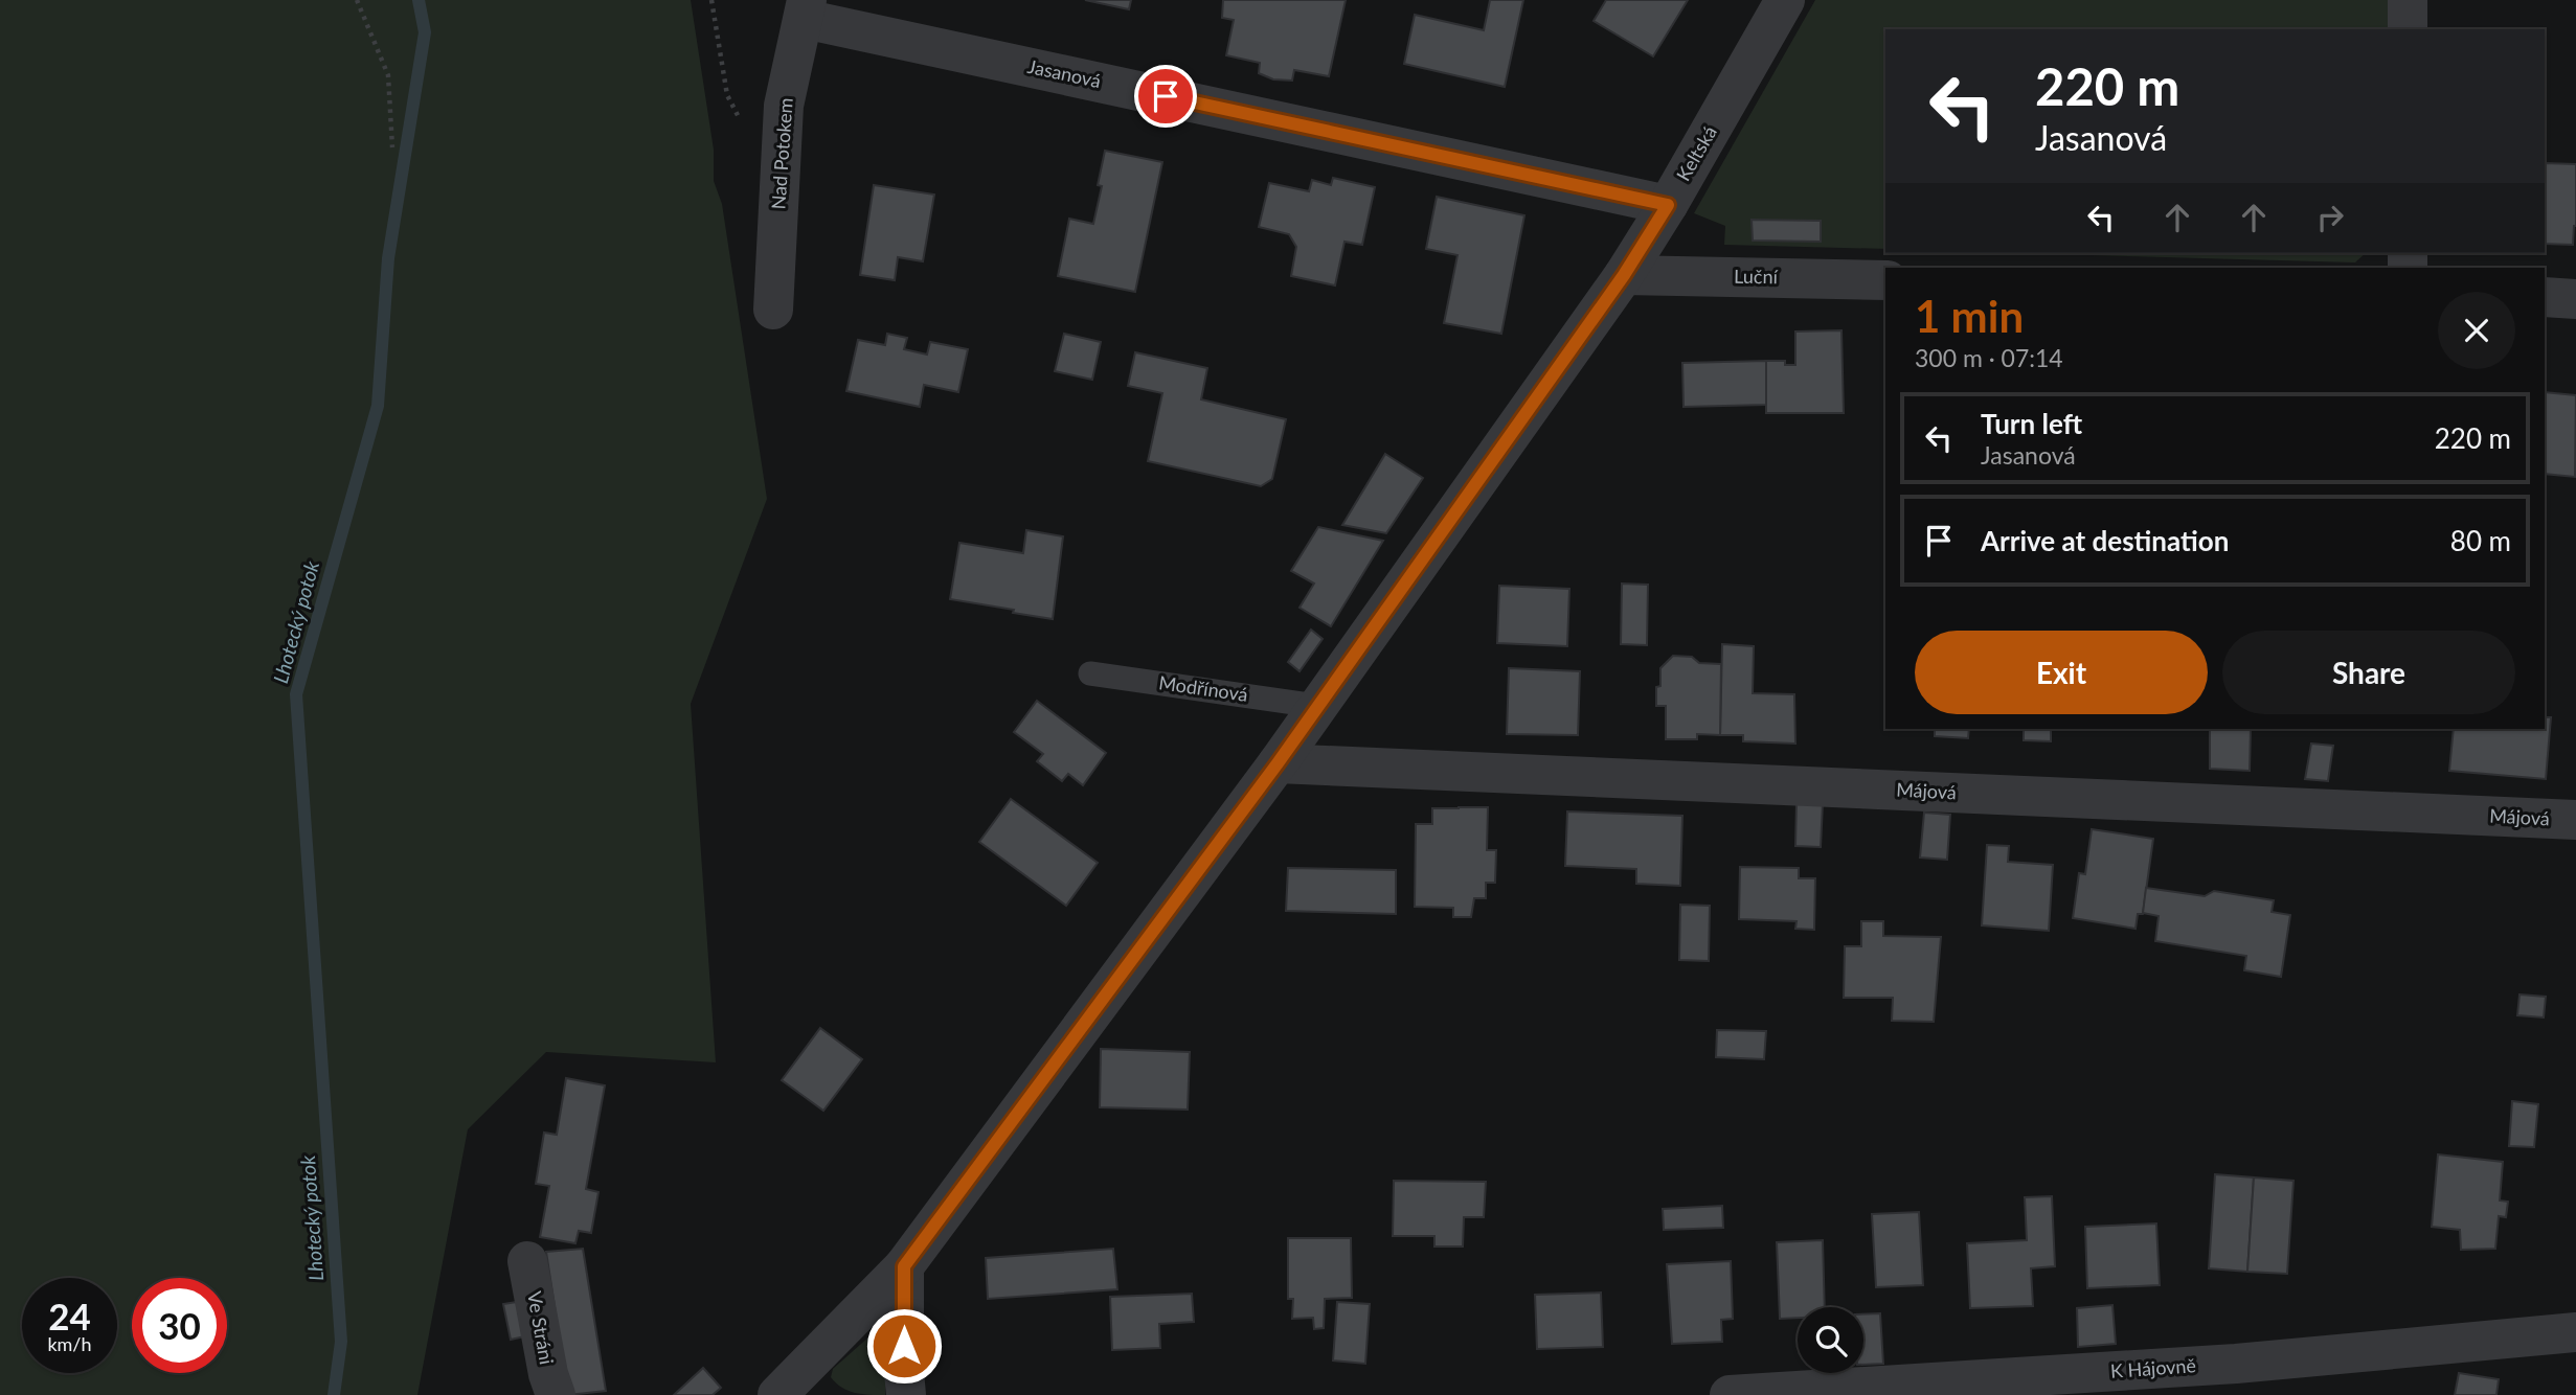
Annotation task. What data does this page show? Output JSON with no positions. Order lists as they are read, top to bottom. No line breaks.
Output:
{"streets":{"street":["Jasanová","Nad Potokem","Keltská","Luční","Májová","Ve Stráni","K Hájovně"],"lane":["Modřínová"]},"crossings":[["Jasanová","Nad Potokem"],["Jasanová","Keltská"],["Keltská","Luční"],["Keltská","Modřínová"],["Keltská","Májová"]],"water":["Lhotecký potok"],"page":{"turn":["220 m","Jasanová"],"heading":["1 min","300 m · 07:14"],"list":[{"name":"Turn left","note":"Jasanová","value":"220 m"},{"name":"Arrive at destination","value":"80 m"}],"buttons":["Exit","Share"],"speed":"24 km/h","limit":"30"}}
